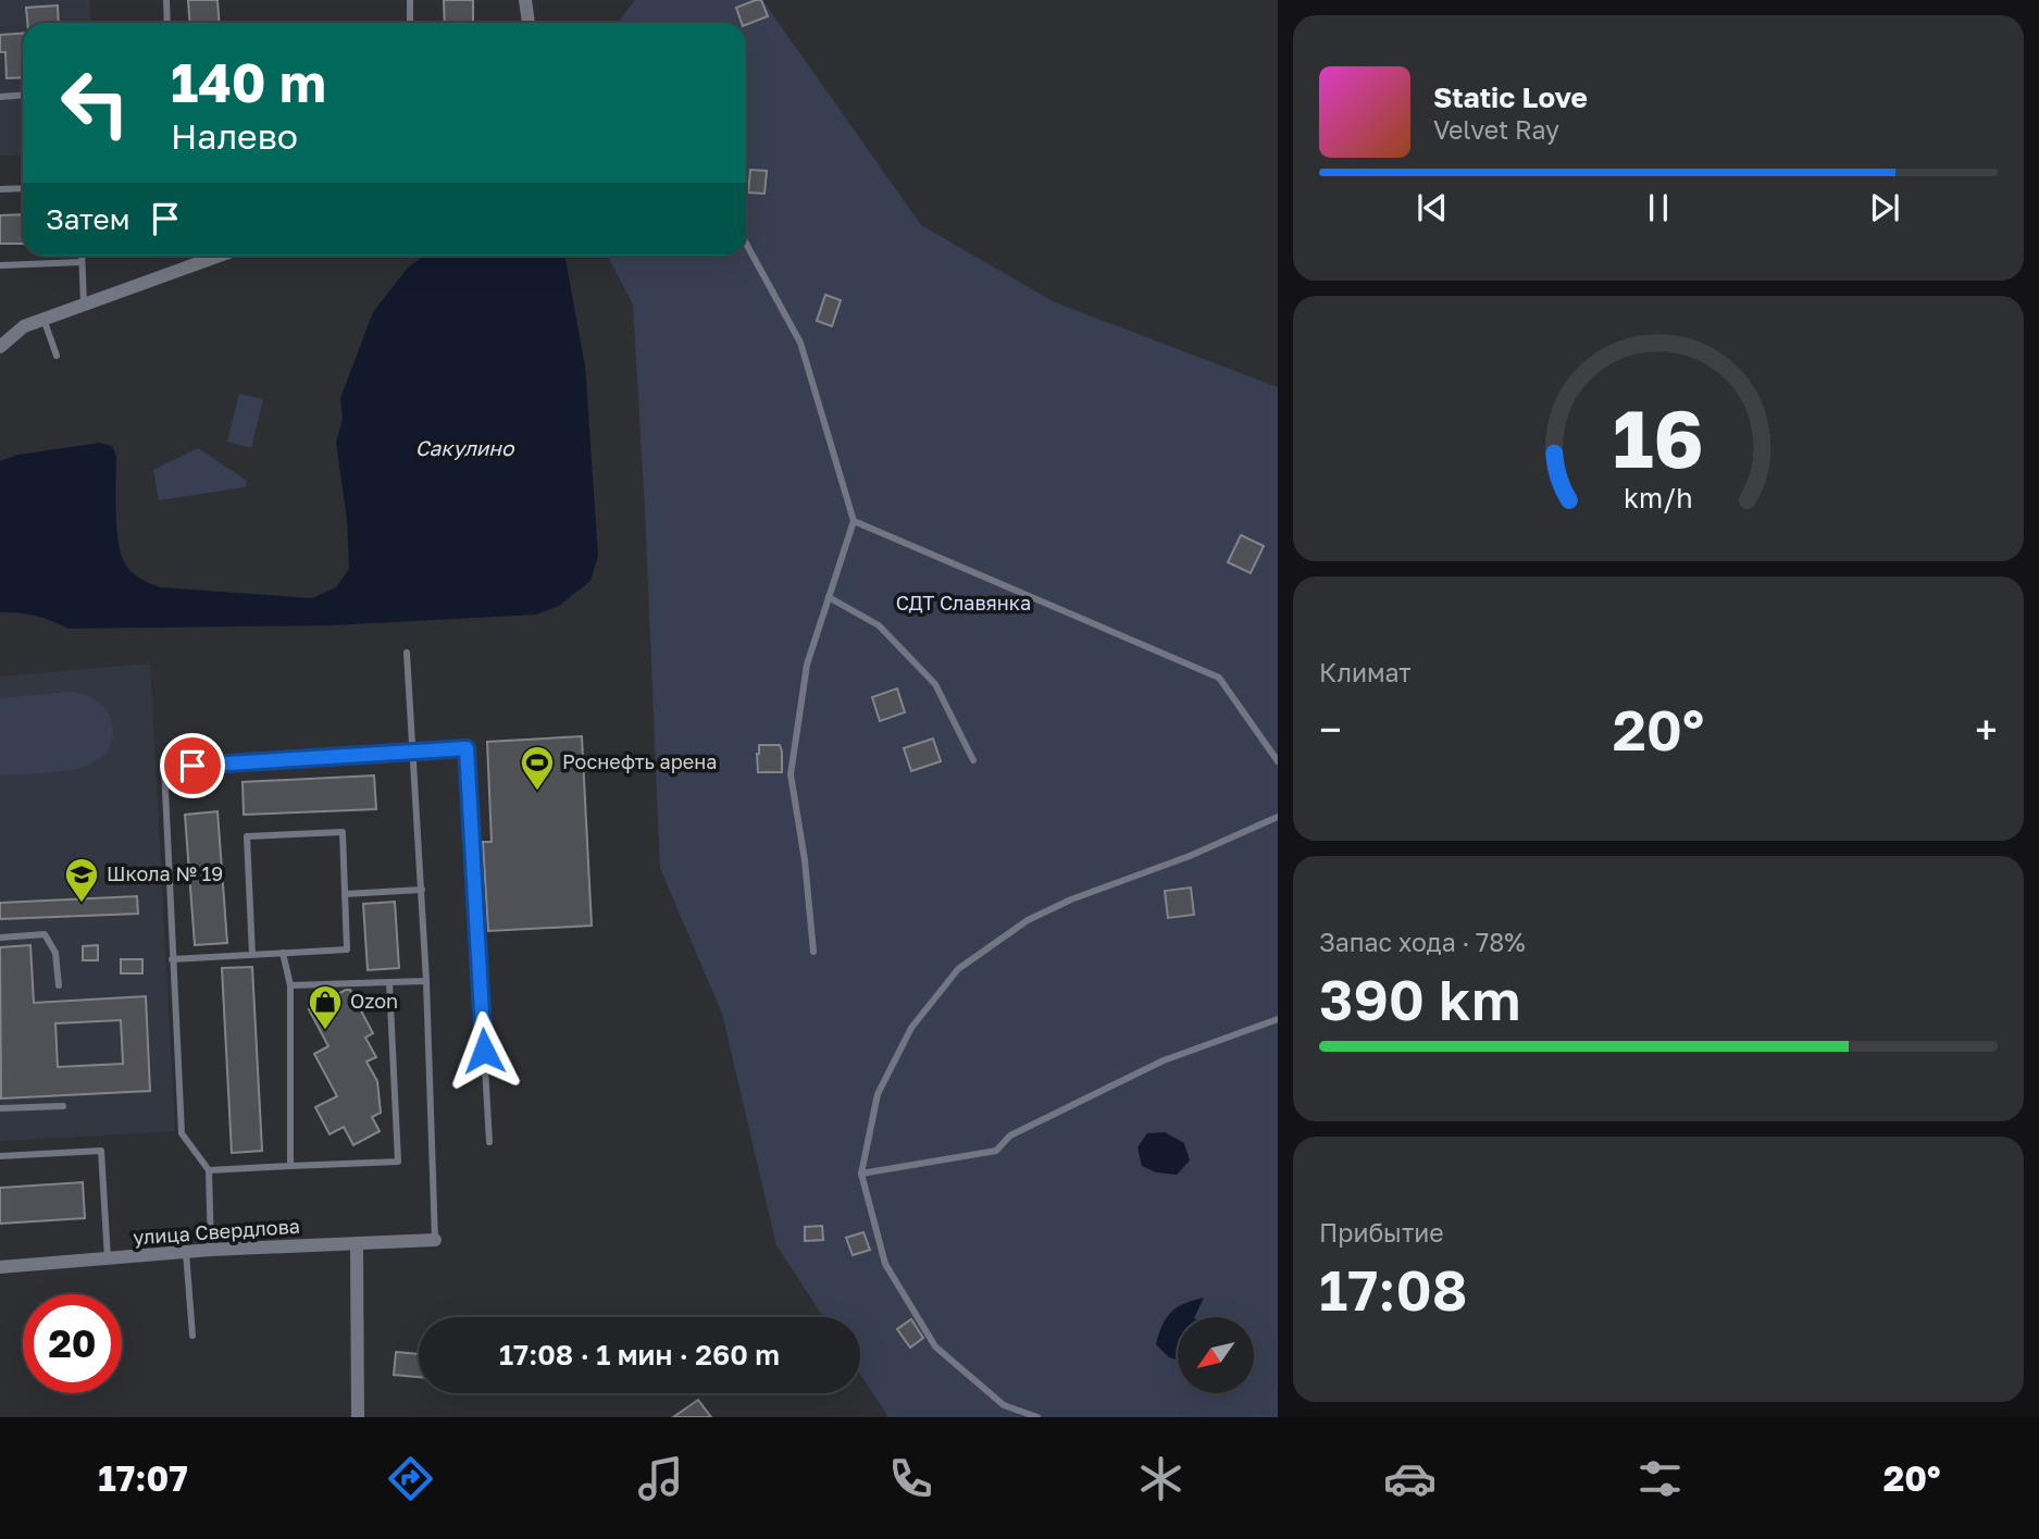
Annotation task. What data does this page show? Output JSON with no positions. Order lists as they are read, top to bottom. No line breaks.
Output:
{"streets":{"street":["улица Свердлова"]},"water":["Сакулино"],"parks":["СДТ Славянка"],"places":{"sports":["Роснефть арена"],"school or university":["Школа № 19"],"shop":["Ozon"]},"north":"bottom left","page":{"turn":["140 m","Налево"],"song":["Static Love","Velvet Ray"],"then":"Затем","tile":["Климат",["Запас хода · 78%","390 km"],["Прибытие","17:08"]],"heat":["−","20°","+"],"limit":"20","trip":"17:08 · 1 мин · 260 m","tabs":["17:07","20°"],"gauge":["16","km/h"]}}
